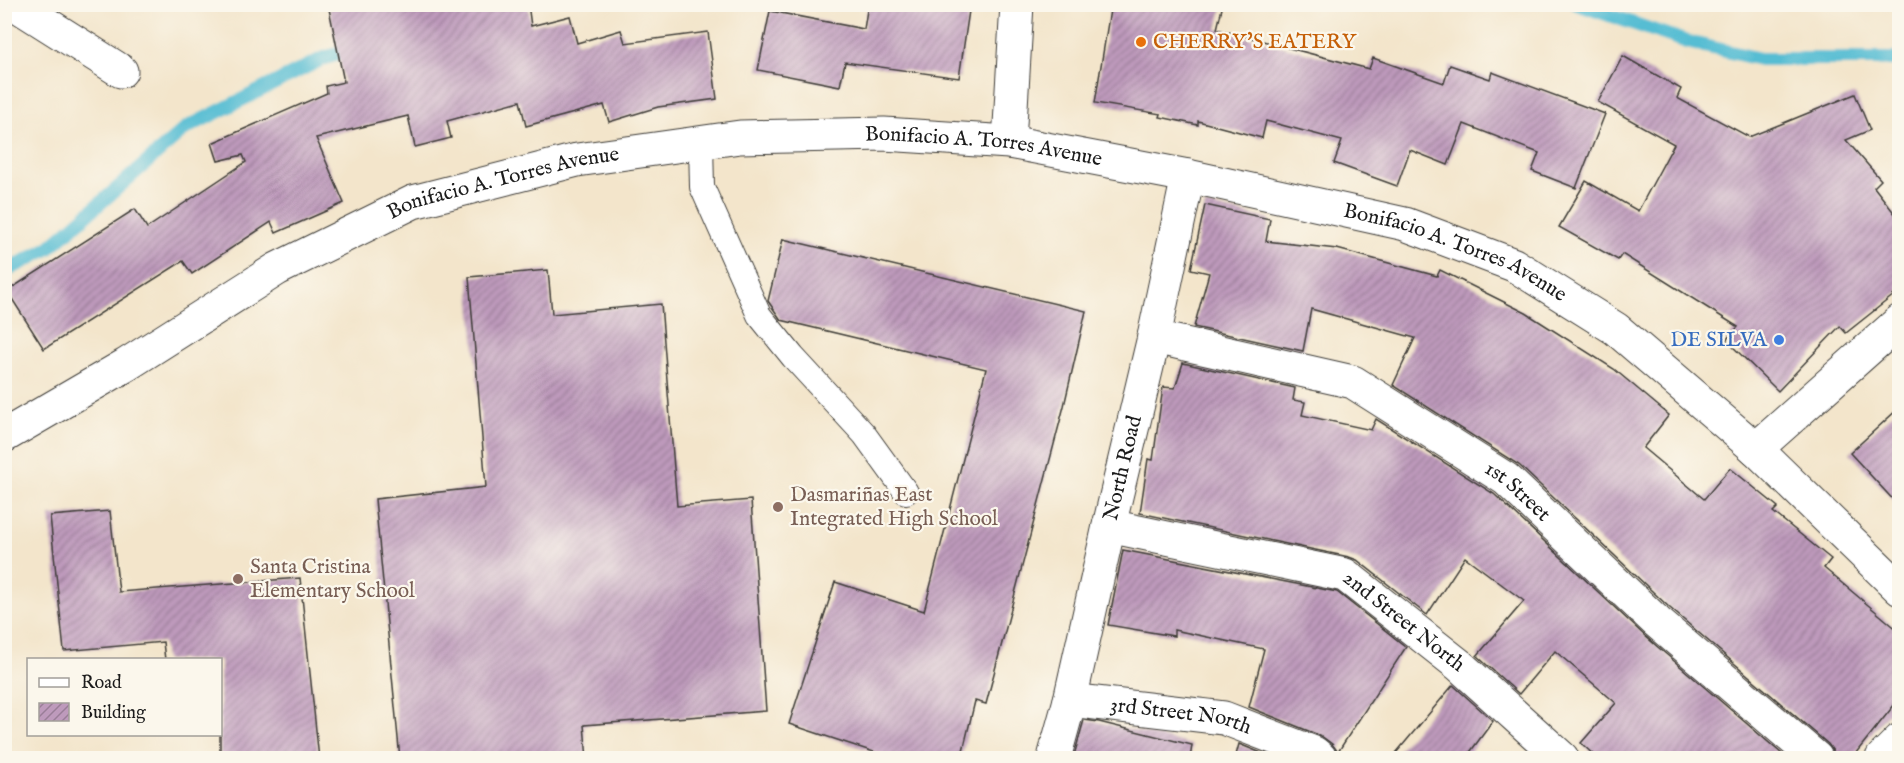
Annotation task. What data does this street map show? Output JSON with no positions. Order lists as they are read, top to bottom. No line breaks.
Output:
{"streets":{"street":["Bonifacio A. Torres Avenue","North Road","1st Street","2nd Street North","3rd Street North"]},"crossings":[["Bonifacio A. Torres Avenue","North Road"],["North Road","1st Street"],["North Road","2nd Street North"],["North Road","3rd Street North"]],"places":["CHERRY'S EATERY","DE SILVA","Dasmariñas East Integrated High School","Santa Cristina Elementary School"],"legend":["Road","Building"]}
